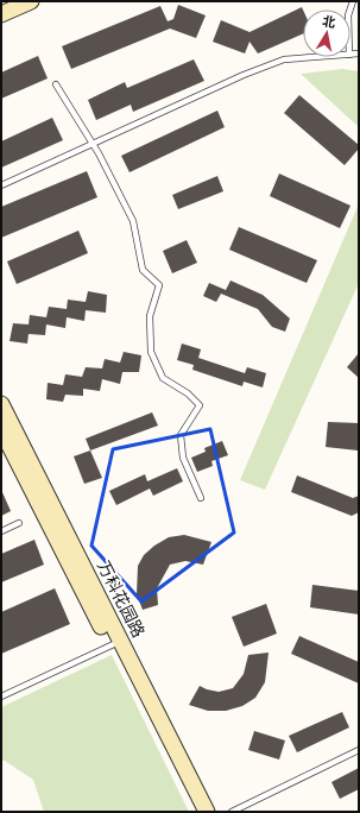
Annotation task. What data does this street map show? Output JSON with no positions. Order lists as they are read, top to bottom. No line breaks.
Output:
{"streets":{"street":["万科花园路"]},"north":"top"}
